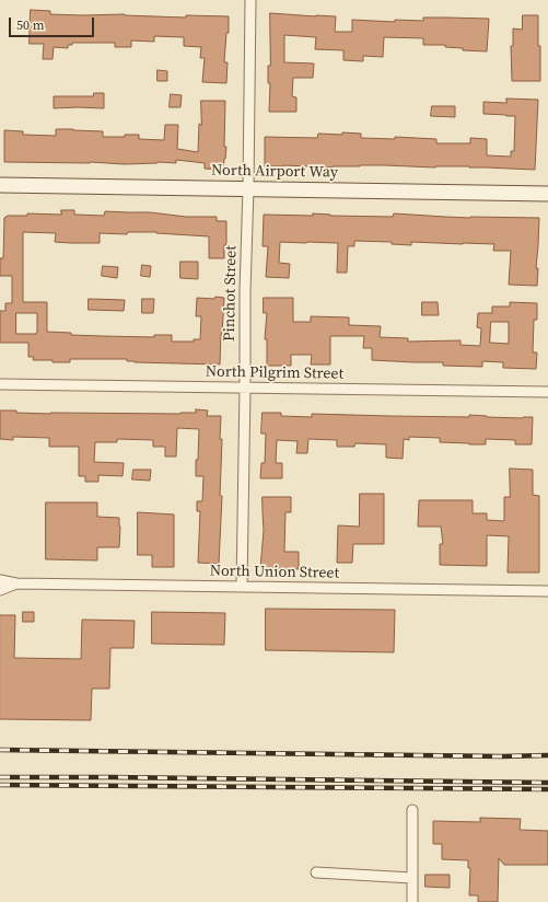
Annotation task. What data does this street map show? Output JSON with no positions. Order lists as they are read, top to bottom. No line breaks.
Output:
{"streets":{"main road":["North Airport Way"],"street":["Pinchot Street","North Pilgrim Street","North Union Street"]},"crossings":[["North Airport Way","Pinchot Street"],["Pinchot Street","North Pilgrim Street"],["Pinchot Street","North Union Street"]],"scale_bar":"50 m"}
